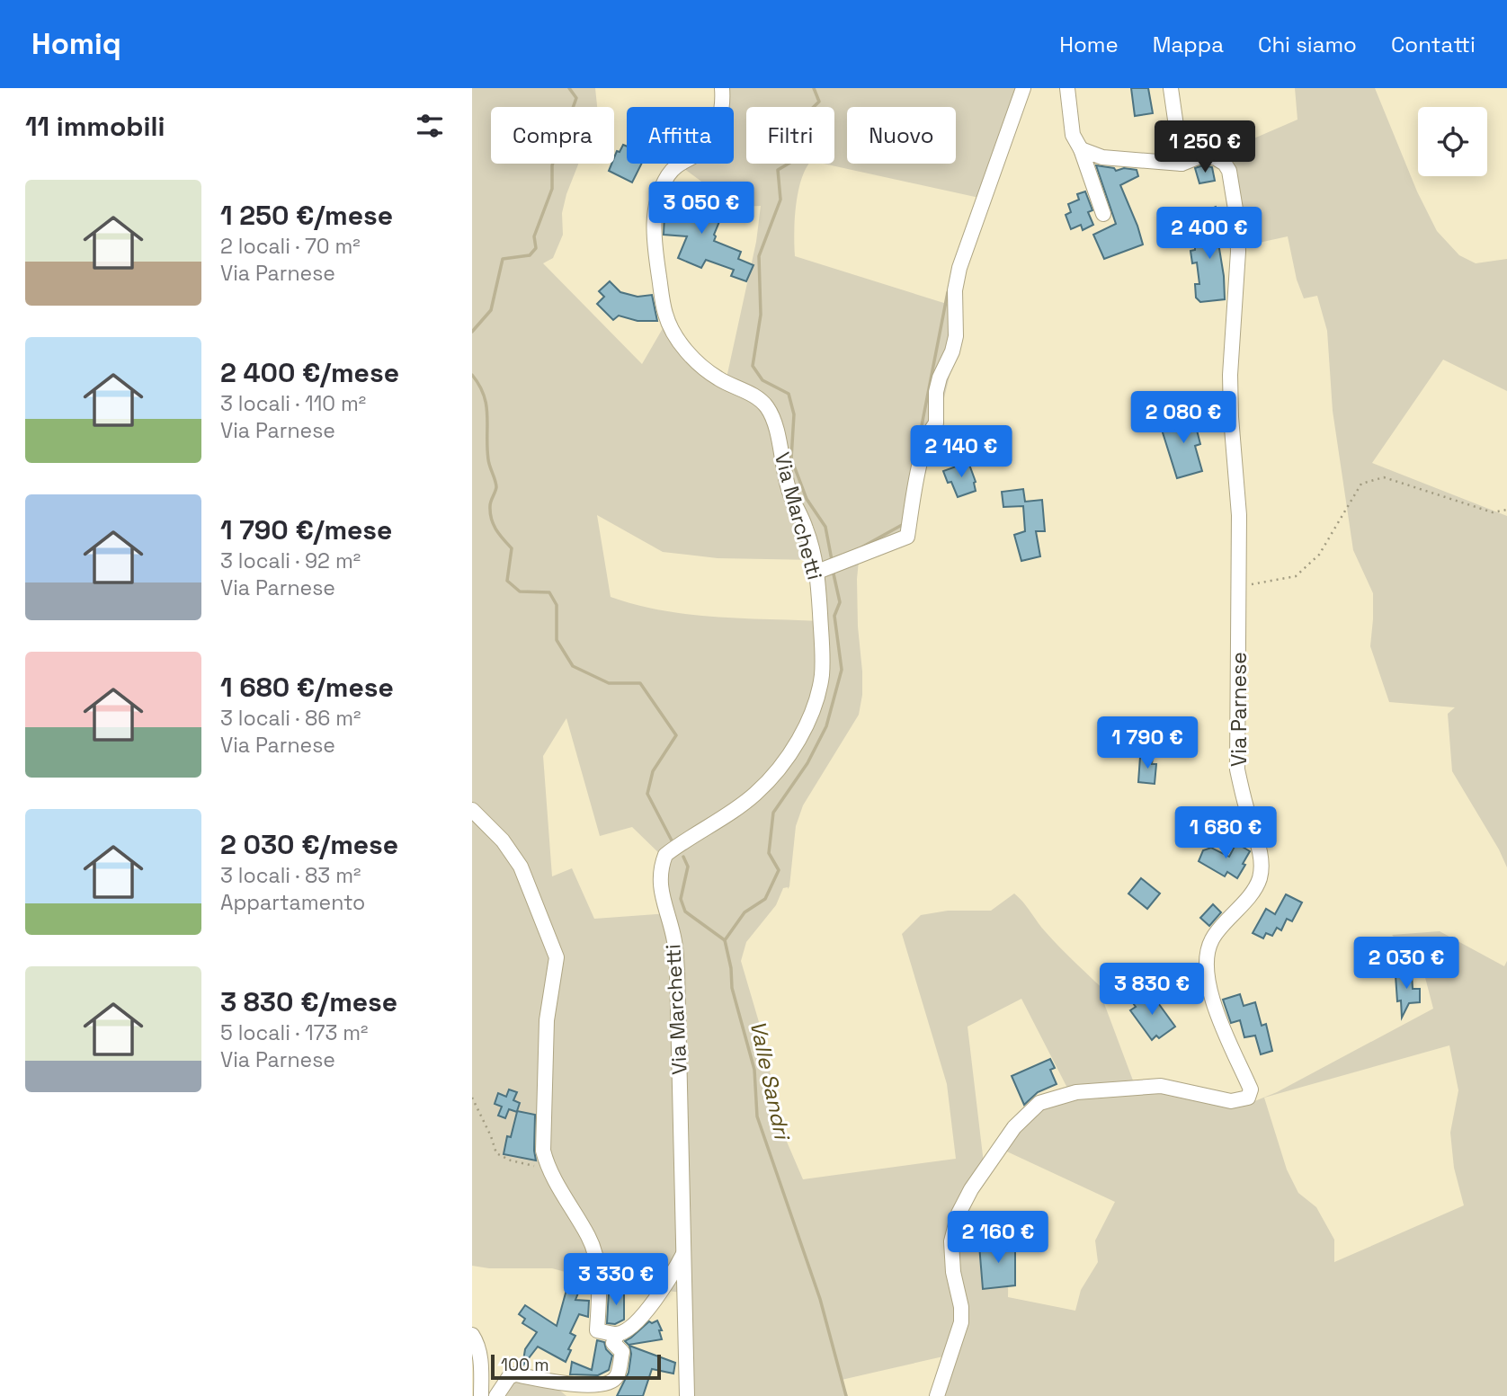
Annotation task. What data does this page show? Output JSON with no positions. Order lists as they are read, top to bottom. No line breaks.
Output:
{"streets":{"street":["Via Marchetti","Via Parnese"]},"water":["Valle Sandri"],"scale_bar":"100 m","page":{"header":"Homiq","nav":["Home","Mappa","Chi siamo","Contatti"],"heading":"11 immobili","chip":["Compra","Affitta","Filtri","Nuovo"],"price":["1 250 €","3 050 €","2 400 €","2 080 €","2 140 €","1 790 €","1 680 €","2 030 €","3 830 €","2 160 €","3 330 €"],"list":[{"name":"1 250 €/mese","note":"2 locali · 70 m² · Via Parnese"},{"name":"2 400 €/mese","note":"3 locali · 110 m² · Via Parnese"},{"name":"1 790 €/mese","note":"3 locali · 92 m² · Via Parnese"},{"name":"1 680 €/mese","note":"3 locali · 86 m² · Via Parnese"},{"name":"2 030 €/mese","note":"3 locali · 83 m² · Appartamento"},{"name":"3 830 €/mese","note":"5 locali · 173 m² · Via Parnese"}],"scale":"100 m"}}
